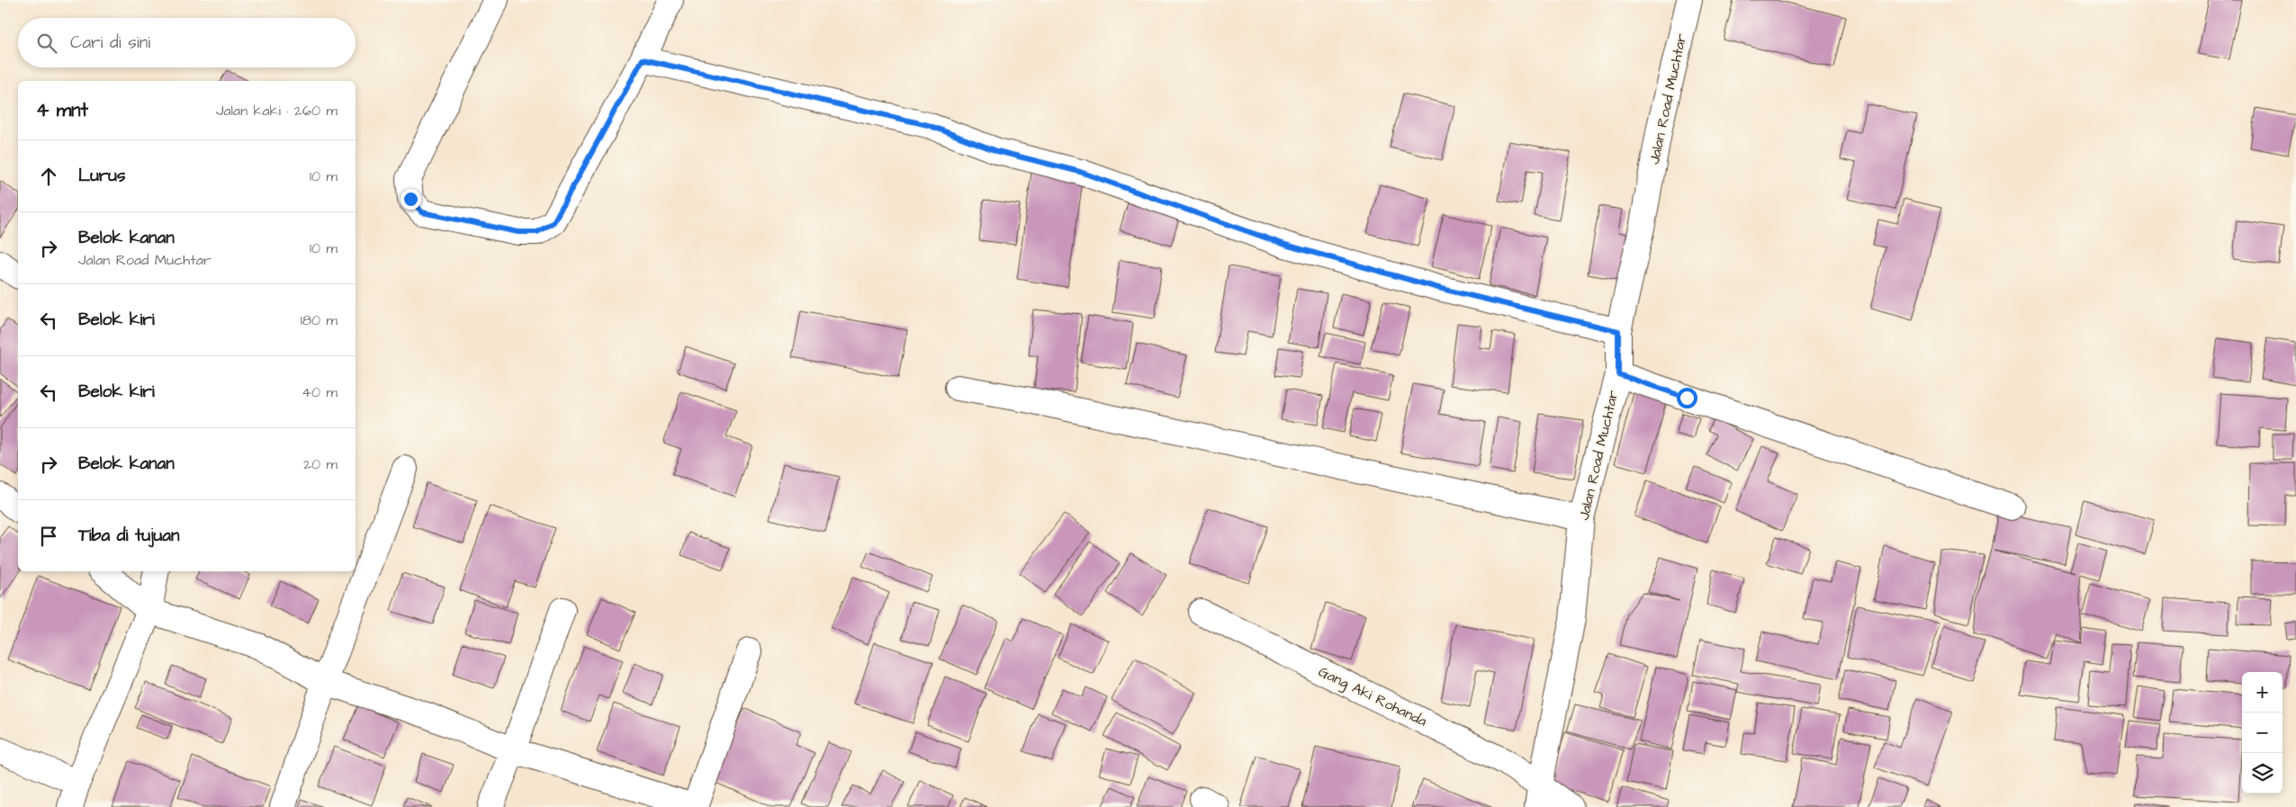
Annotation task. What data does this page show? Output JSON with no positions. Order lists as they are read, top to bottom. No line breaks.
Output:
{"streets":{"street":["Jalan Road Muchtar","Gang Aki Rohanda"]},"crossings":[["Jalan Road Muchtar","Gang Aki Rohanda"]],"page":{"search":"Cari di sini","heading":["4 mnt","Jalan kaki · 260 m"],"list":[["Lurus","10 m"],["Belok kanan","Jalan Road Muchtar","10 m"],["Belok kiri","180 m"],["Belok kiri","40 m"],["Belok kanan","20 m"],"Tiba di tujuan"],"map_buttons":["+","−"]}}
